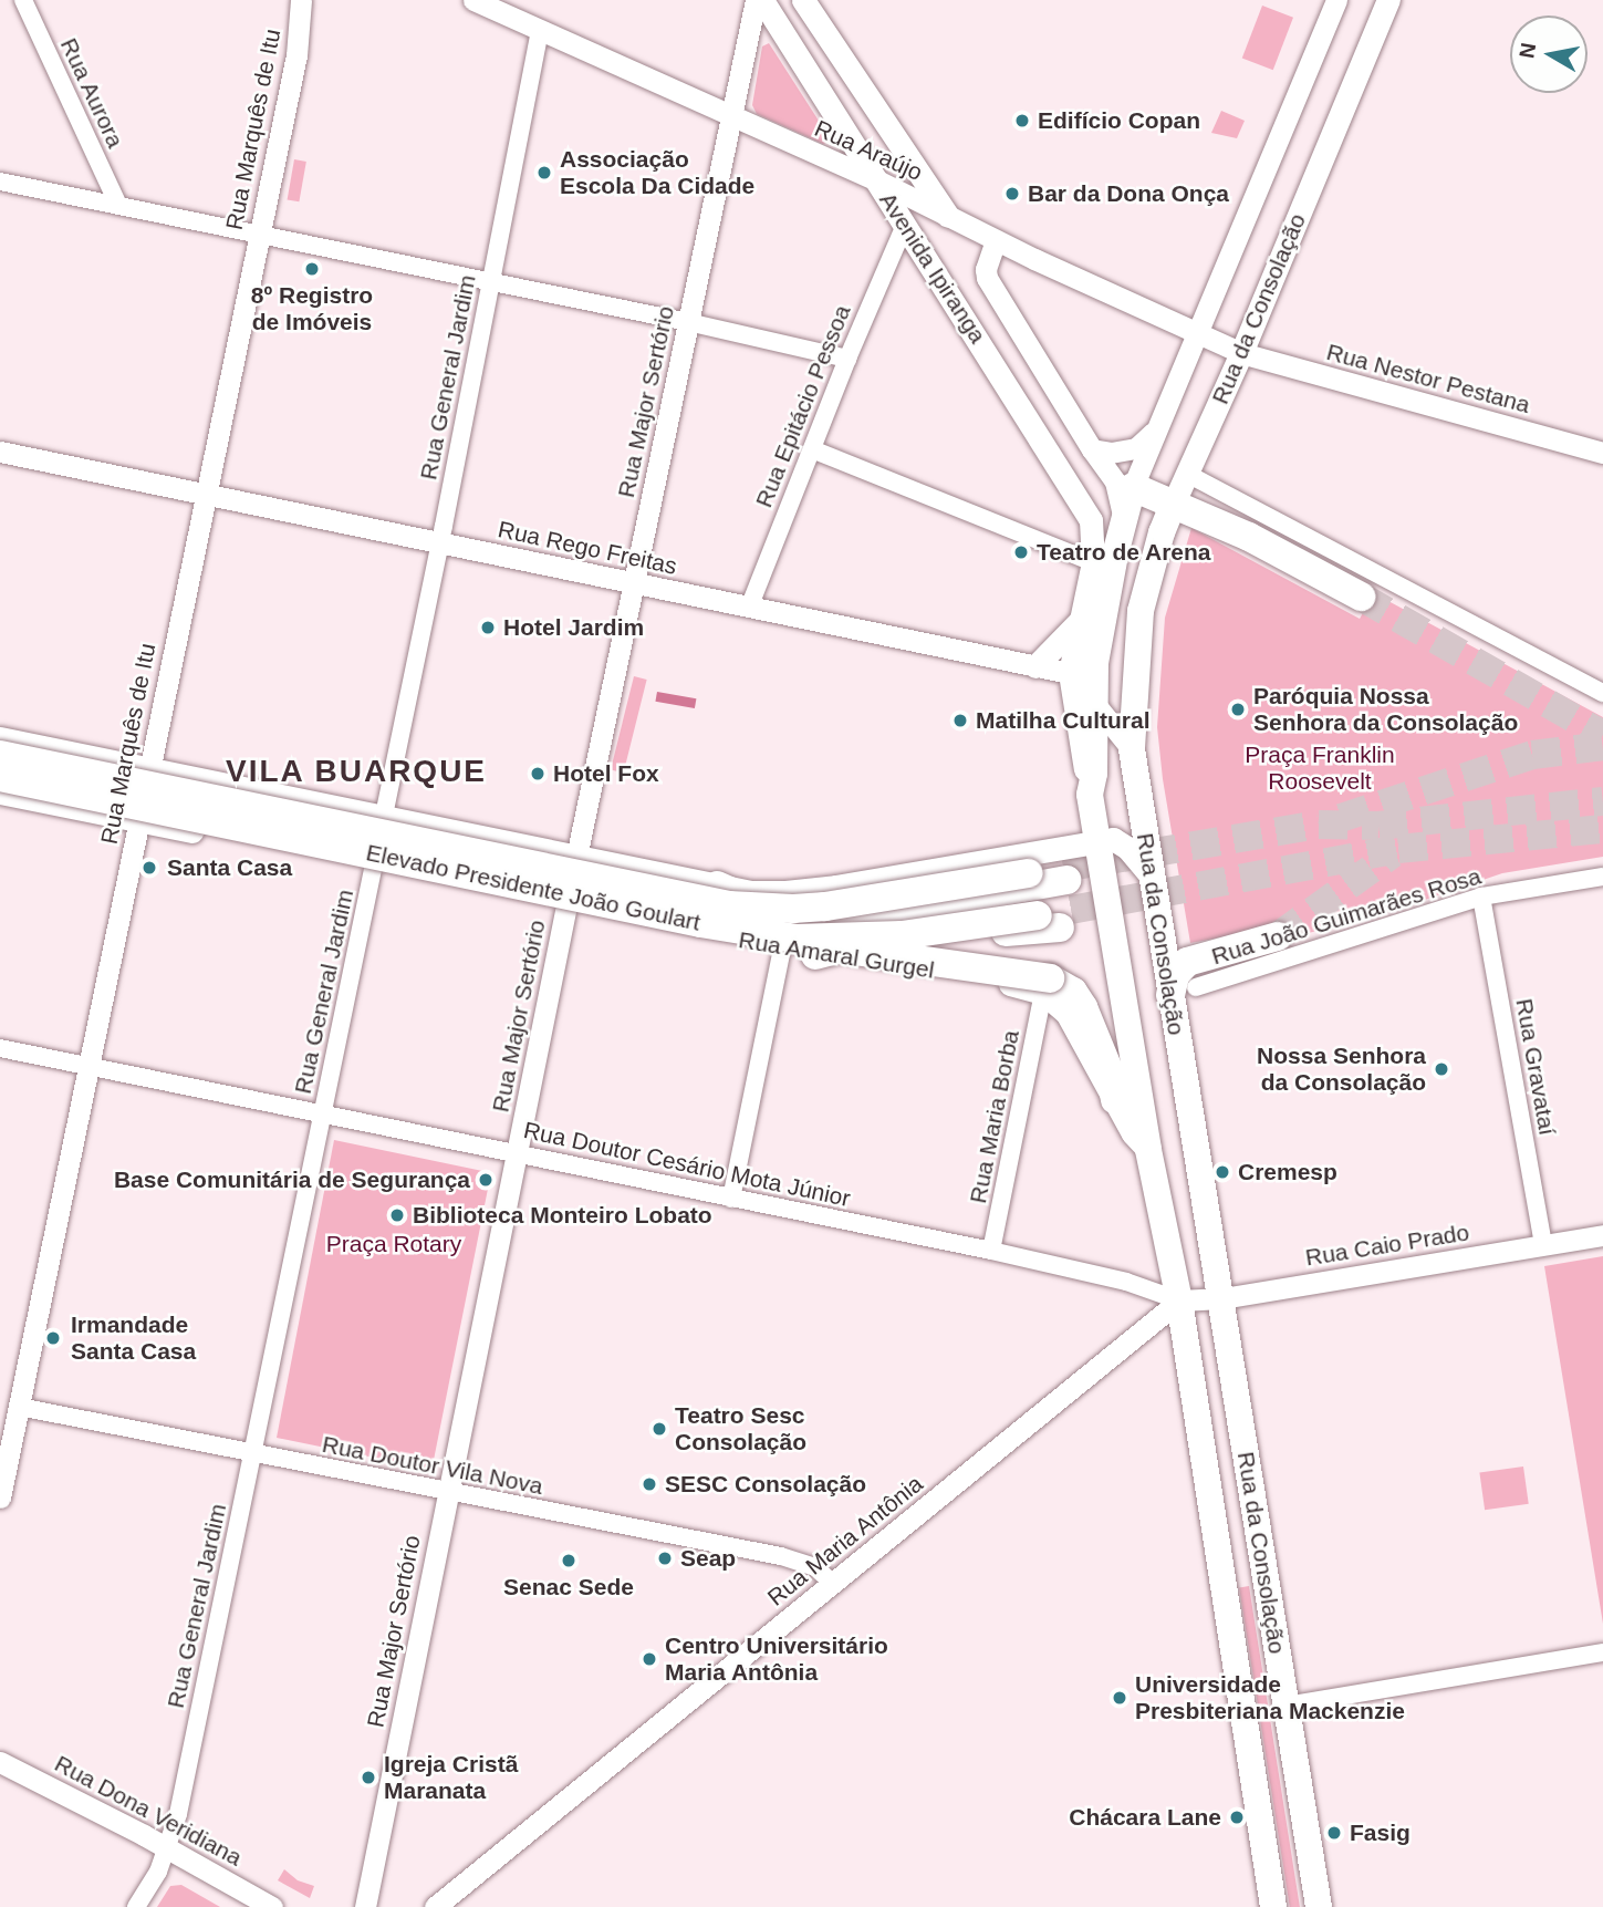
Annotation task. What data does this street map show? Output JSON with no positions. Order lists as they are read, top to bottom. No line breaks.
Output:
{"streets":{"highway":["Elevado Presidente João Goulart"],"main road":["Avenida Ipiranga","Rua da Consolação","Rua Amaral Gurgel"],"street":["Rua Aurora","Rua Marquês de Itu","Rua Araújo","Rua General Jardim","Rua Nestor Pestana","Rua Major Sertório","Rua Epitácio Pessoa","Rua Rego Freitas","Rua João Guimarães Rosa","Rua Gravataí","Rua Maria Borba","Rua Doutor Cesário Mota Júnior","Rua Caio Prado","Rua Doutor Vila Nova","Rua Maria Antônia","Rua Dona Veridiana"]},"crossings":[["Rua Marquês de Itu","Rua Rego Freitas"],["Rua Marquês de Itu","Rua Amaral Gurgel"],["Rua Marquês de Itu","Rua Doutor Cesário Mota Júnior"],["Rua Marquês de Itu","Rua Doutor Vila Nova"],["Rua Araújo","Avenida Ipiranga"],["Rua Araújo","Rua da Consolação"],["Rua Araújo","Rua General Jardim"],["Rua Araújo","Rua Nestor Pestana"],["Rua Araújo","Rua Major Sertório"],["Avenida Ipiranga","Rua da Consolação"],["Avenida Ipiranga","Rua Epitácio Pessoa"],["Rua da Consolação","Rua Nestor Pestana"],["Rua da Consolação","Rua Rego Freitas"],["Rua da Consolação","Rua João Guimarães Rosa"],["Rua da Consolação","Rua Doutor Cesário Mota Júnior"],["Rua da Consolação","Rua Caio Prado"],["Rua da Consolação","Rua Maria Antônia"],["Rua General Jardim","Rua Rego Freitas"],["Rua General Jardim","Rua Amaral Gurgel"],["Rua General Jardim","Rua Doutor Cesário Mota Júnior"],["Rua General Jardim","Rua Doutor Vila Nova"],["Rua General Jardim","Rua Dona Veridiana"],["Rua Major Sertório","Rua Rego Freitas"],["Rua Major Sertório","Rua Amaral Gurgel"],["Rua Major Sertório","Rua Doutor Cesário Mota Júnior"],["Rua Major Sertório","Rua Doutor Vila Nova"],["Rua Epitácio Pessoa","Rua Rego Freitas"],["Elevado Presidente João Goulart","Rua Amaral Gurgel"],["Rua João Guimarães Rosa","Rua Gravataí"],["Rua Gravataí","Rua Caio Prado"],["Rua Maria Borba","Rua Doutor Cesário Mota Júnior"],["Rua Doutor Cesário Mota Júnior","Rua Caio Prado"],["Rua Doutor Cesário Mota Júnior","Rua Maria Antônia"],["Rua Caio Prado","Rua Maria Antônia"],["Rua Doutor Vila Nova","Rua Maria Antônia"]],"districts":["VILA BUARQUE"],"parks":["Praça Franklin Roosevelt","Praça Rotary"],"places":["Edifício Copan","Associação Escola Da Cidade","Bar da Dona Onça","8º Registro de Imóveis","Teatro de Arena","Hotel Jardim","Paróquia Nossa Senhora da Consolação","Matilha Cultural","Hotel Fox","Santa Casa","Nossa Senhora da Consolação","Cremesp","Base Comunitária de Segurança","Biblioteca Monteiro Lobato","Irmandade Santa Casa","Teatro Sesc Consolação","SESC Consolação","Seap","Senac Sede","Centro Universitário Maria Antônia","Universidade Presbiteriana Mackenzie","Igreja Cristã Maranata","Chácara Lane","Fasig"],"north":"left"}
